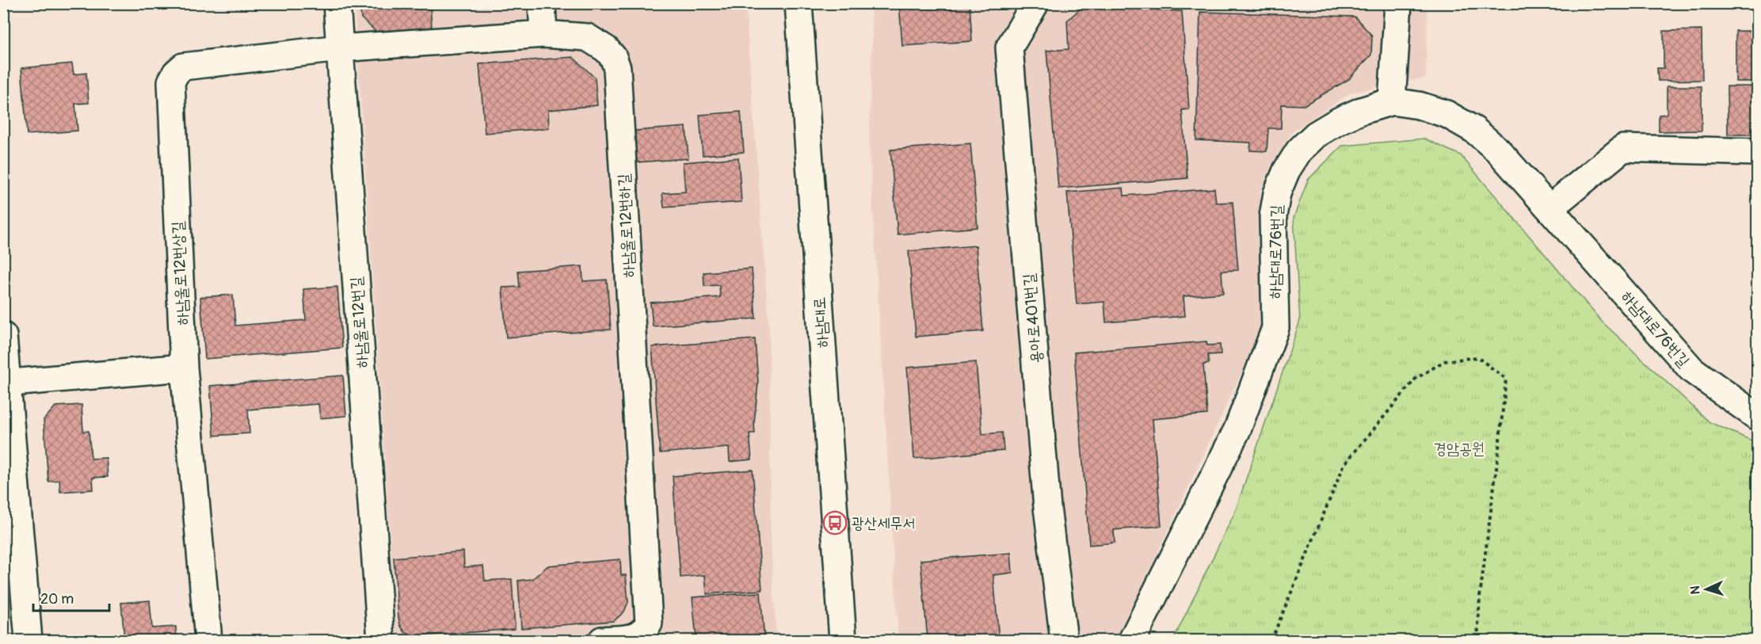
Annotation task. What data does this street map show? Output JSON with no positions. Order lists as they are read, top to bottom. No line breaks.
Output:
{"streets":{"street":["하남울로12번하길","하남대로76번길","하남울로12번상길","용아로401번길","하남울로12번길","하남대로"]},"crossings":[["하남울로12번하길","하남울로12번상길"],["하남울로12번하길","하남울로12번길"],["하남울로12번상길","하남울로12번길"]],"parks":["경암공원"],"places":{"bus stop":["광산세무서"]},"scale_bar":"20 m","north":"left"}
